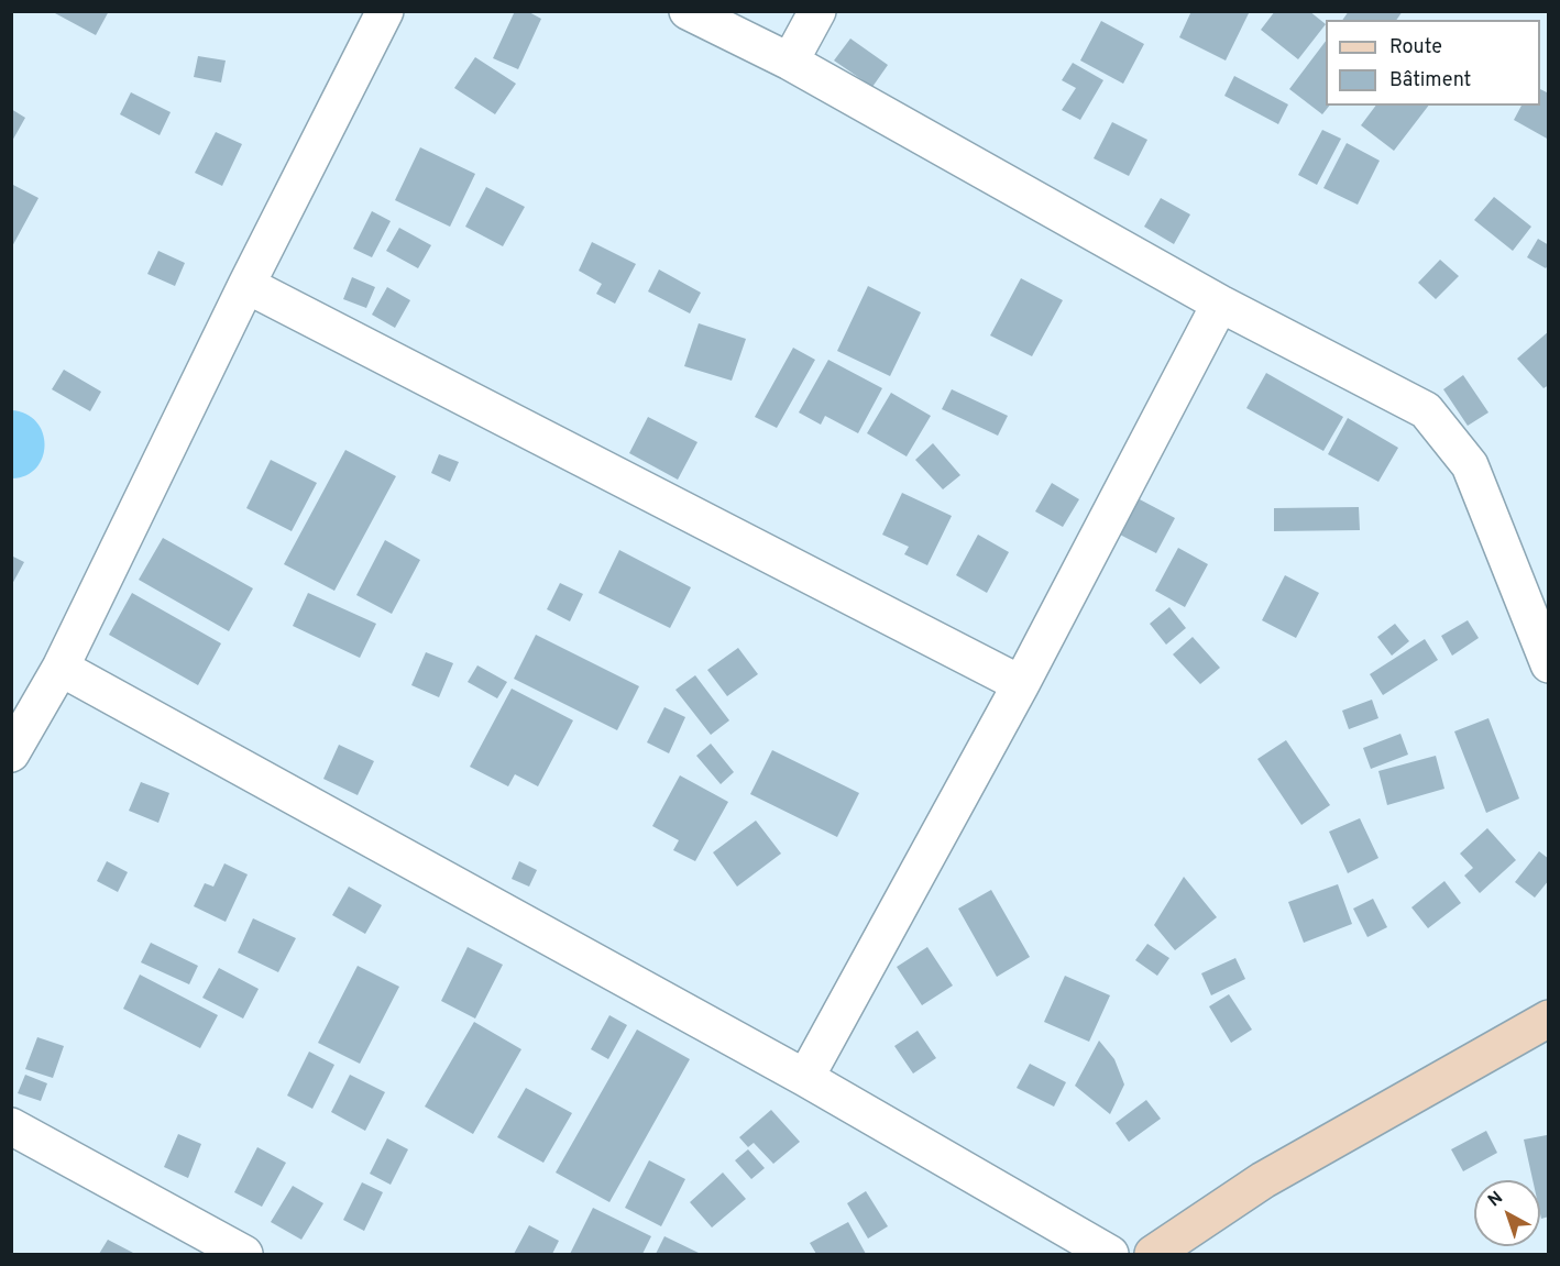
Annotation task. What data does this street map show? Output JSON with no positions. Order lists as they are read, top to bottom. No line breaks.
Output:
{"legend":["Route","Bâtiment"],"north":"top left"}
